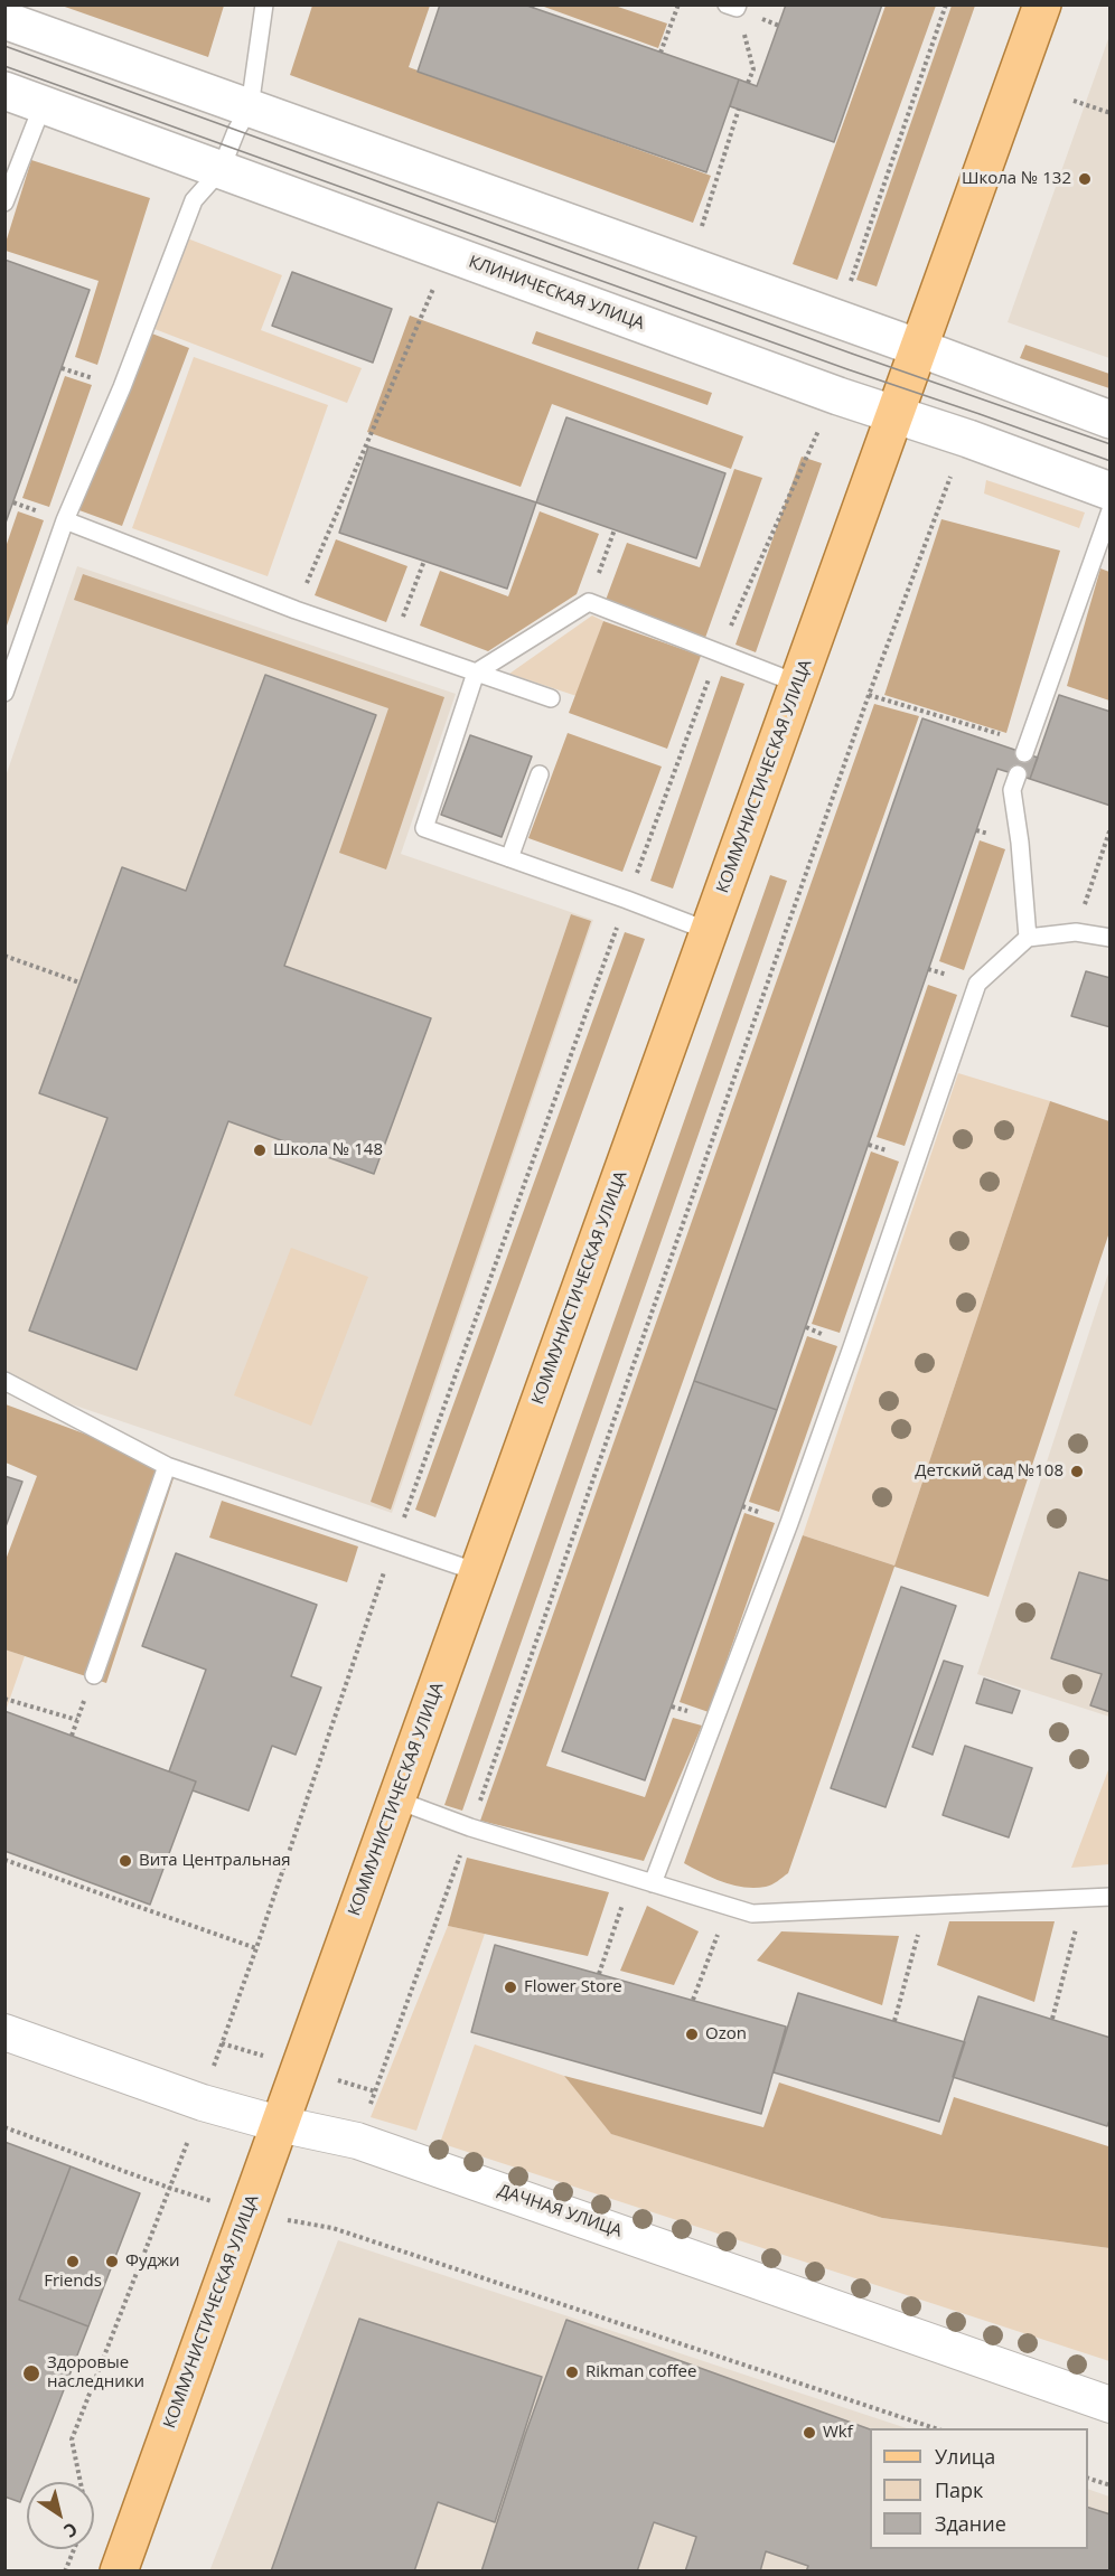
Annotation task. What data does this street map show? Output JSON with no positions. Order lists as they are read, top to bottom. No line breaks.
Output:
{"streets":{"main road":["КОММУНИСТИЧЕСКАЯ УЛИЦА"],"street":["КЛИНИЧЕСКАЯ УЛИЦА","ДАЧНАЯ УЛИЦА"]},"crossings":[["КЛИНИЧЕСКАЯ УЛИЦА","КОММУНИСТИЧЕСКАЯ УЛИЦА"],["КОММУНИСТИЧЕСКАЯ УЛИЦА","ДАЧНАЯ УЛИЦА"]],"places":["Школа № 132","Школа № 148","Детский сад №108","Вита Центральная","Flower Store","Ozon","Friends","Фуджи","Rikman coffee","Здоровые наследники","Wkf"],"legend":["Улица","Парк","Здание"],"north":"bottom right"}
